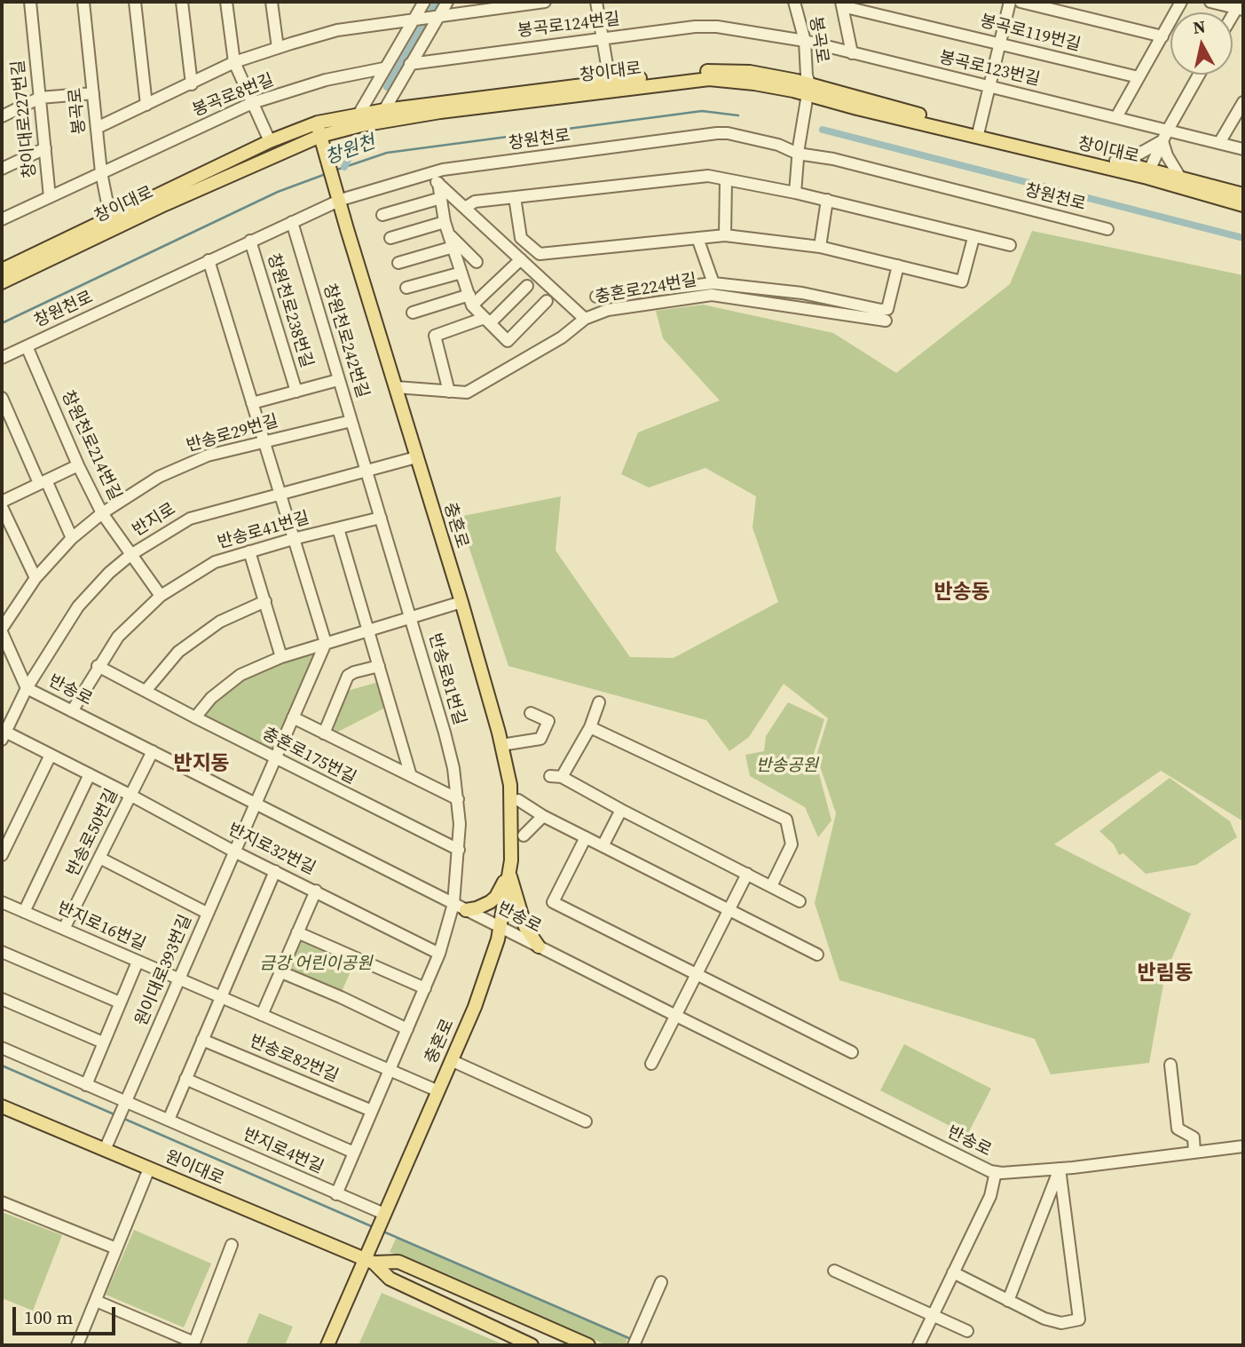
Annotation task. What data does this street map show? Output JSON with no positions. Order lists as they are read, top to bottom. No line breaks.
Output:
{"streets":{"main road":["창이대로","충혼로","원이대로"],"street":["봉곡로124번길","봉곡로119번길","봉곡로","봉곡로123번길","봉곡로8번길","창이대로227번길","창원천로","충혼로224번길","창원천로238번길","창원천로242번길","반송로29번길","창원천로214번길","반지로","반송로41번길","반송로81번길","반송로","충혼로175번길","반송로50번길","반지로32번길","반지로16번길","원이대로393번길","반송로82번길","반지로4번길"]},"crossings":[["봉곡로124번길","봉곡로"],["봉곡로124번길","봉곡로123번길"],["봉곡로","봉곡로123번길"],["봉곡로","창이대로"],["봉곡로","봉곡로8번길"],["봉곡로","창원천로"],["창이대로","충혼로"],["봉곡로8번길","창이대로227번길"],["창원천로","창원천로238번길"],["창원천로","창원천로242번길"],["창원천로","창원천로214번길"],["창원천로","충혼로"],["충혼로224번길","충혼로"],["창원천로242번길","반송로29번길"],["창원천로242번길","반지로"],["창원천로242번길","반송로81번길"],["반송로29번길","창원천로214번길"],["반송로29번길","반송로"],["창원천로214번길","반지로"],["창원천로214번길","반송로41번길"],["반지로","충혼로"],["반지로","반송로81번길"],["반지로","반송로"],["반지로","반지로32번길"],["충혼로","반송로"],["충혼로","반지로16번길"],["충혼로","반지로4번길"],["충혼로","원이대로"],["반송로41번길","반송로81번길"],["반송로41번길","반송로"],["반송로41번길","충혼로175번길"],["반송로81번길","반송로"],["반송로81번길","충혼로175번길"],["반송로","반송로50번길"],["반송로","원이대로393번길"],["충혼로175번길","원이대로393번길"],["반송로50번길","반지로32번길"],["반송로50번길","반지로16번길"],["반지로32번길","원이대로393번길"],["반지로16번길","원이대로393번길"],["원이대로393번길","반지로4번길"],["원이대로393번길","원이대로"]],"districts":["반송동","반지동","반림동"],"water":["창원천"],"parks":["반송공원","금강 어린이공원"],"scale_bar":"100 m","north":"top"}
